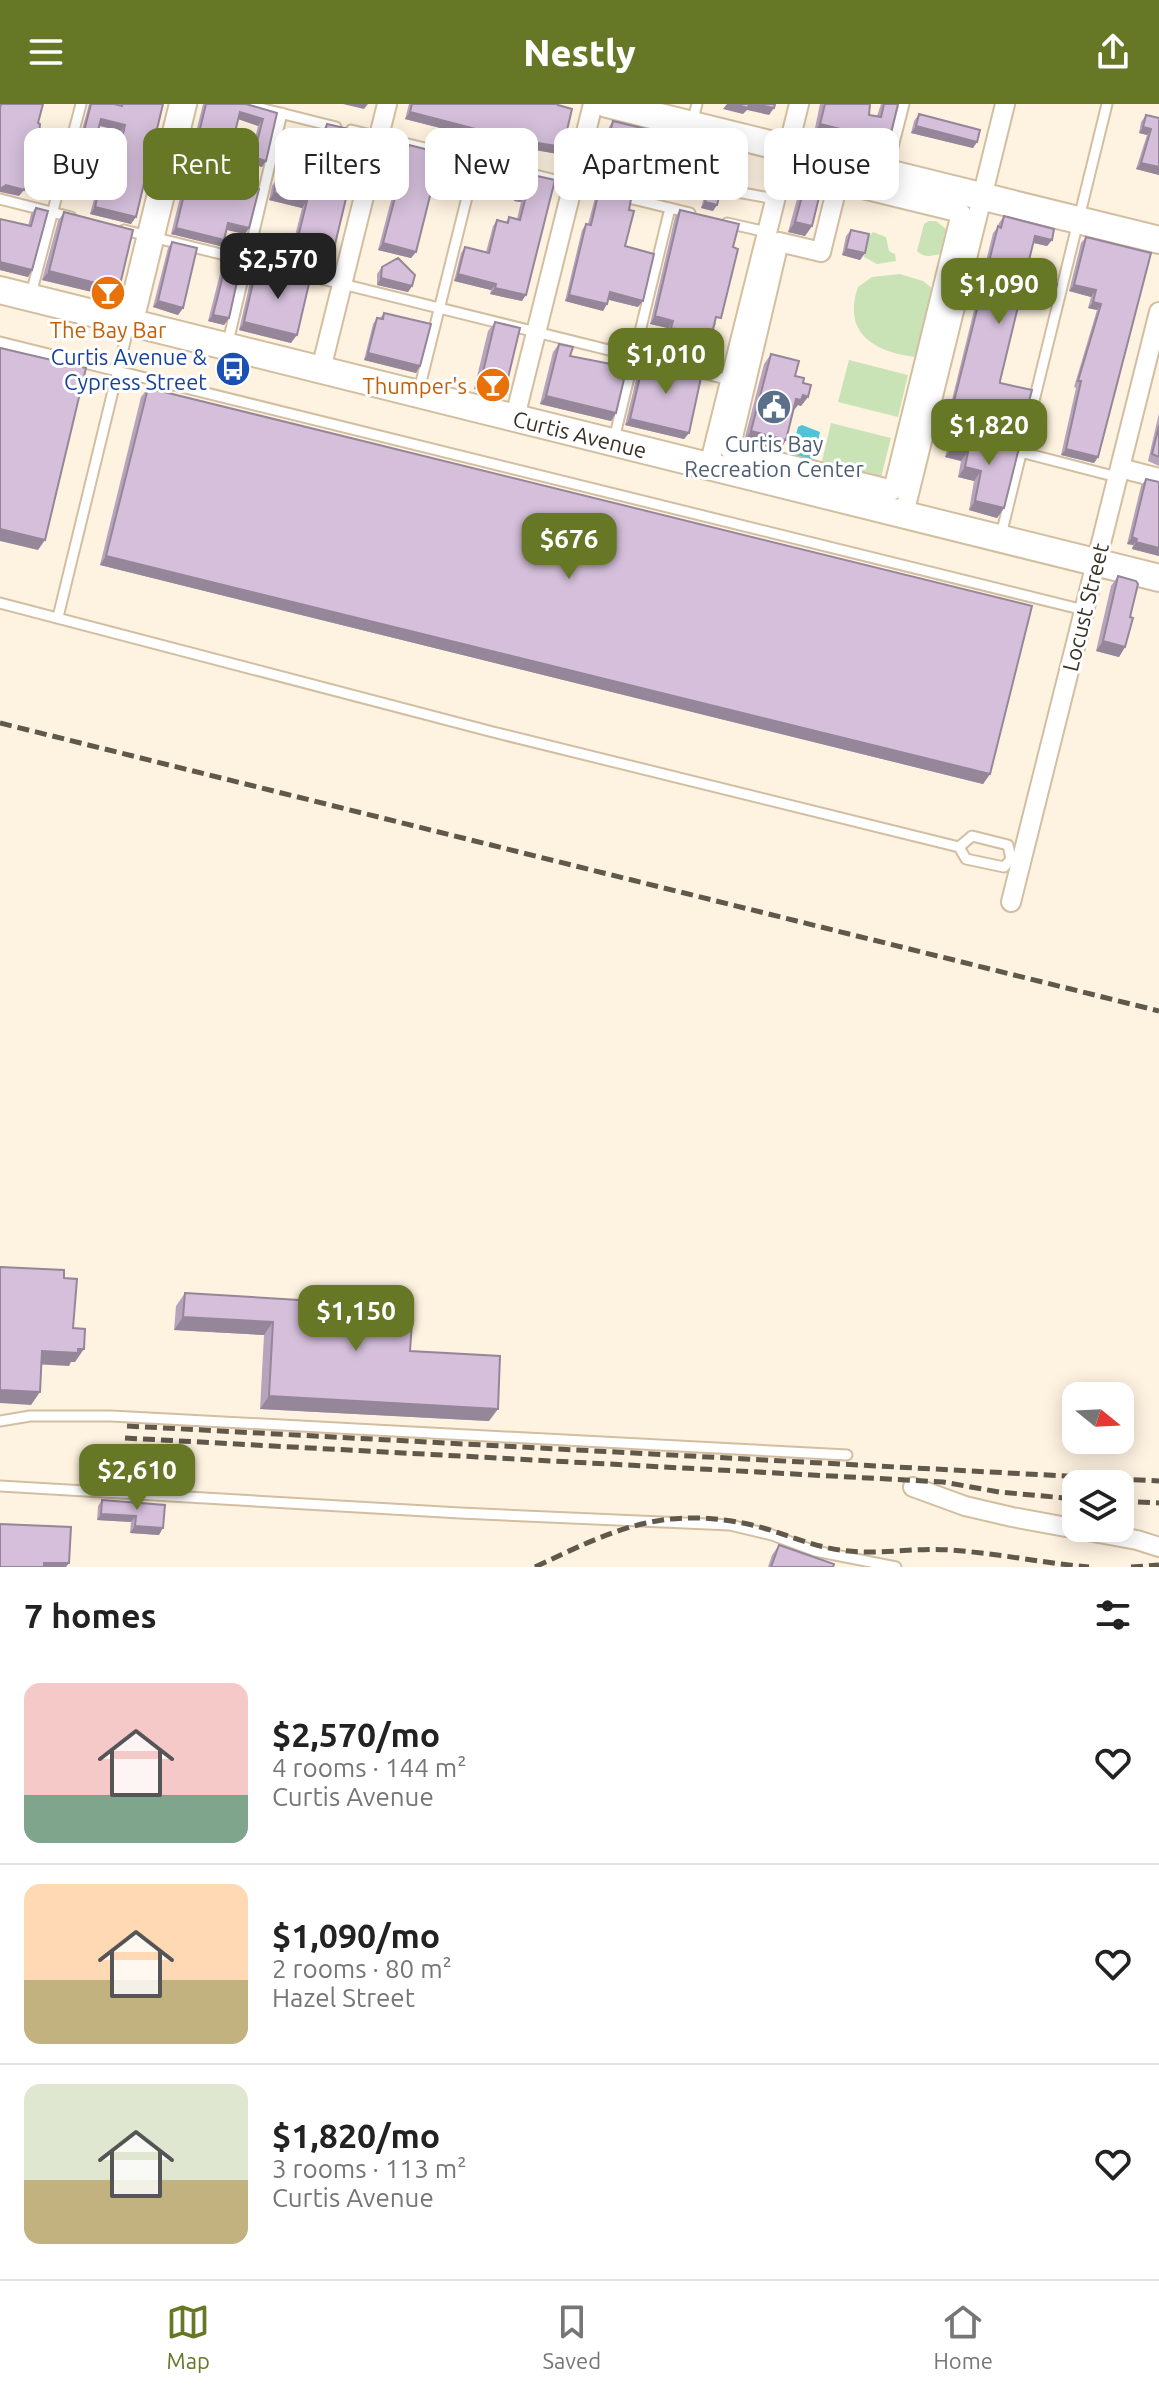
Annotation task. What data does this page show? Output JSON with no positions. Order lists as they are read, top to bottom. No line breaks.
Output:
{"streets":{"main road":["Curtis Avenue"],"street":["Locust Street"]},"crossings":[["Curtis Avenue","Locust Street"]],"places":{"bar":["The Bay Bar","Thumper's"],"bus stop":["Curtis Avenue & Cypress Street"],"public building":["Curtis Bay Recreation Center"]},"north":"right","page":{"header":"Nestly","chip":["Buy","Rent","Filters","New","Apartment","House"],"price":["$2,570","$1,090","$1,010","$1,820","$676","$1,150","$2,610"],"heading":"7 homes","list":[{"name":"$2,570/mo","note":"4 rooms · 144 m² · Curtis Avenue"},{"name":"$1,090/mo","note":"2 rooms · 80 m² · Hazel Street"},{"name":"$1,820/mo","note":"3 rooms · 113 m² · Curtis Avenue"}],"tabs":["Map","Saved","Home"]}}
